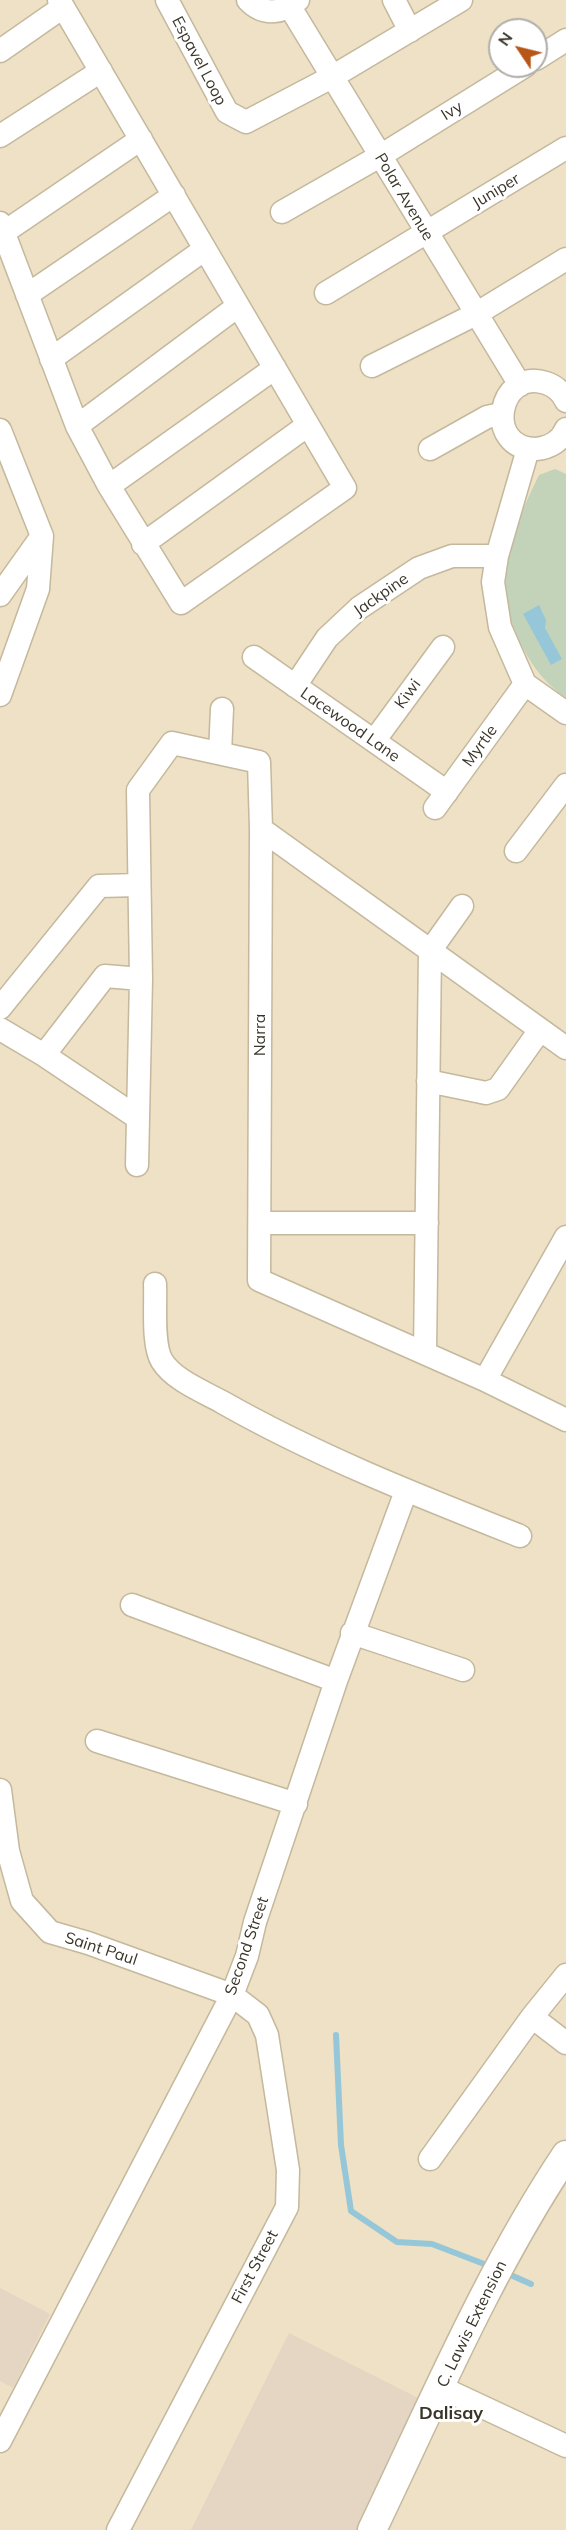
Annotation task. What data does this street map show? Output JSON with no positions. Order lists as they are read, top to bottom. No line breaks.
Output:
{"streets":{"street":["Espavel Loop","Ivy","Juniper","Polar Avenue","Jackpine","Kiwi","Lacewood Lane","Myrtle","Narra","Second Street","Saint Paul","First Street","C. Lawis Extension"]},"crossings":[["Espavel Loop","Polar Avenue"],["Ivy","Polar Avenue"],["Juniper","Polar Avenue"],["Jackpine","Lacewood Lane"],["Kiwi","Lacewood Lane"],["Lacewood Lane","Myrtle"],["Second Street","Saint Paul"],["Second Street","First Street"],["Saint Paul","First Street"]],"districts":["Dalisay"],"north":"top left"}
